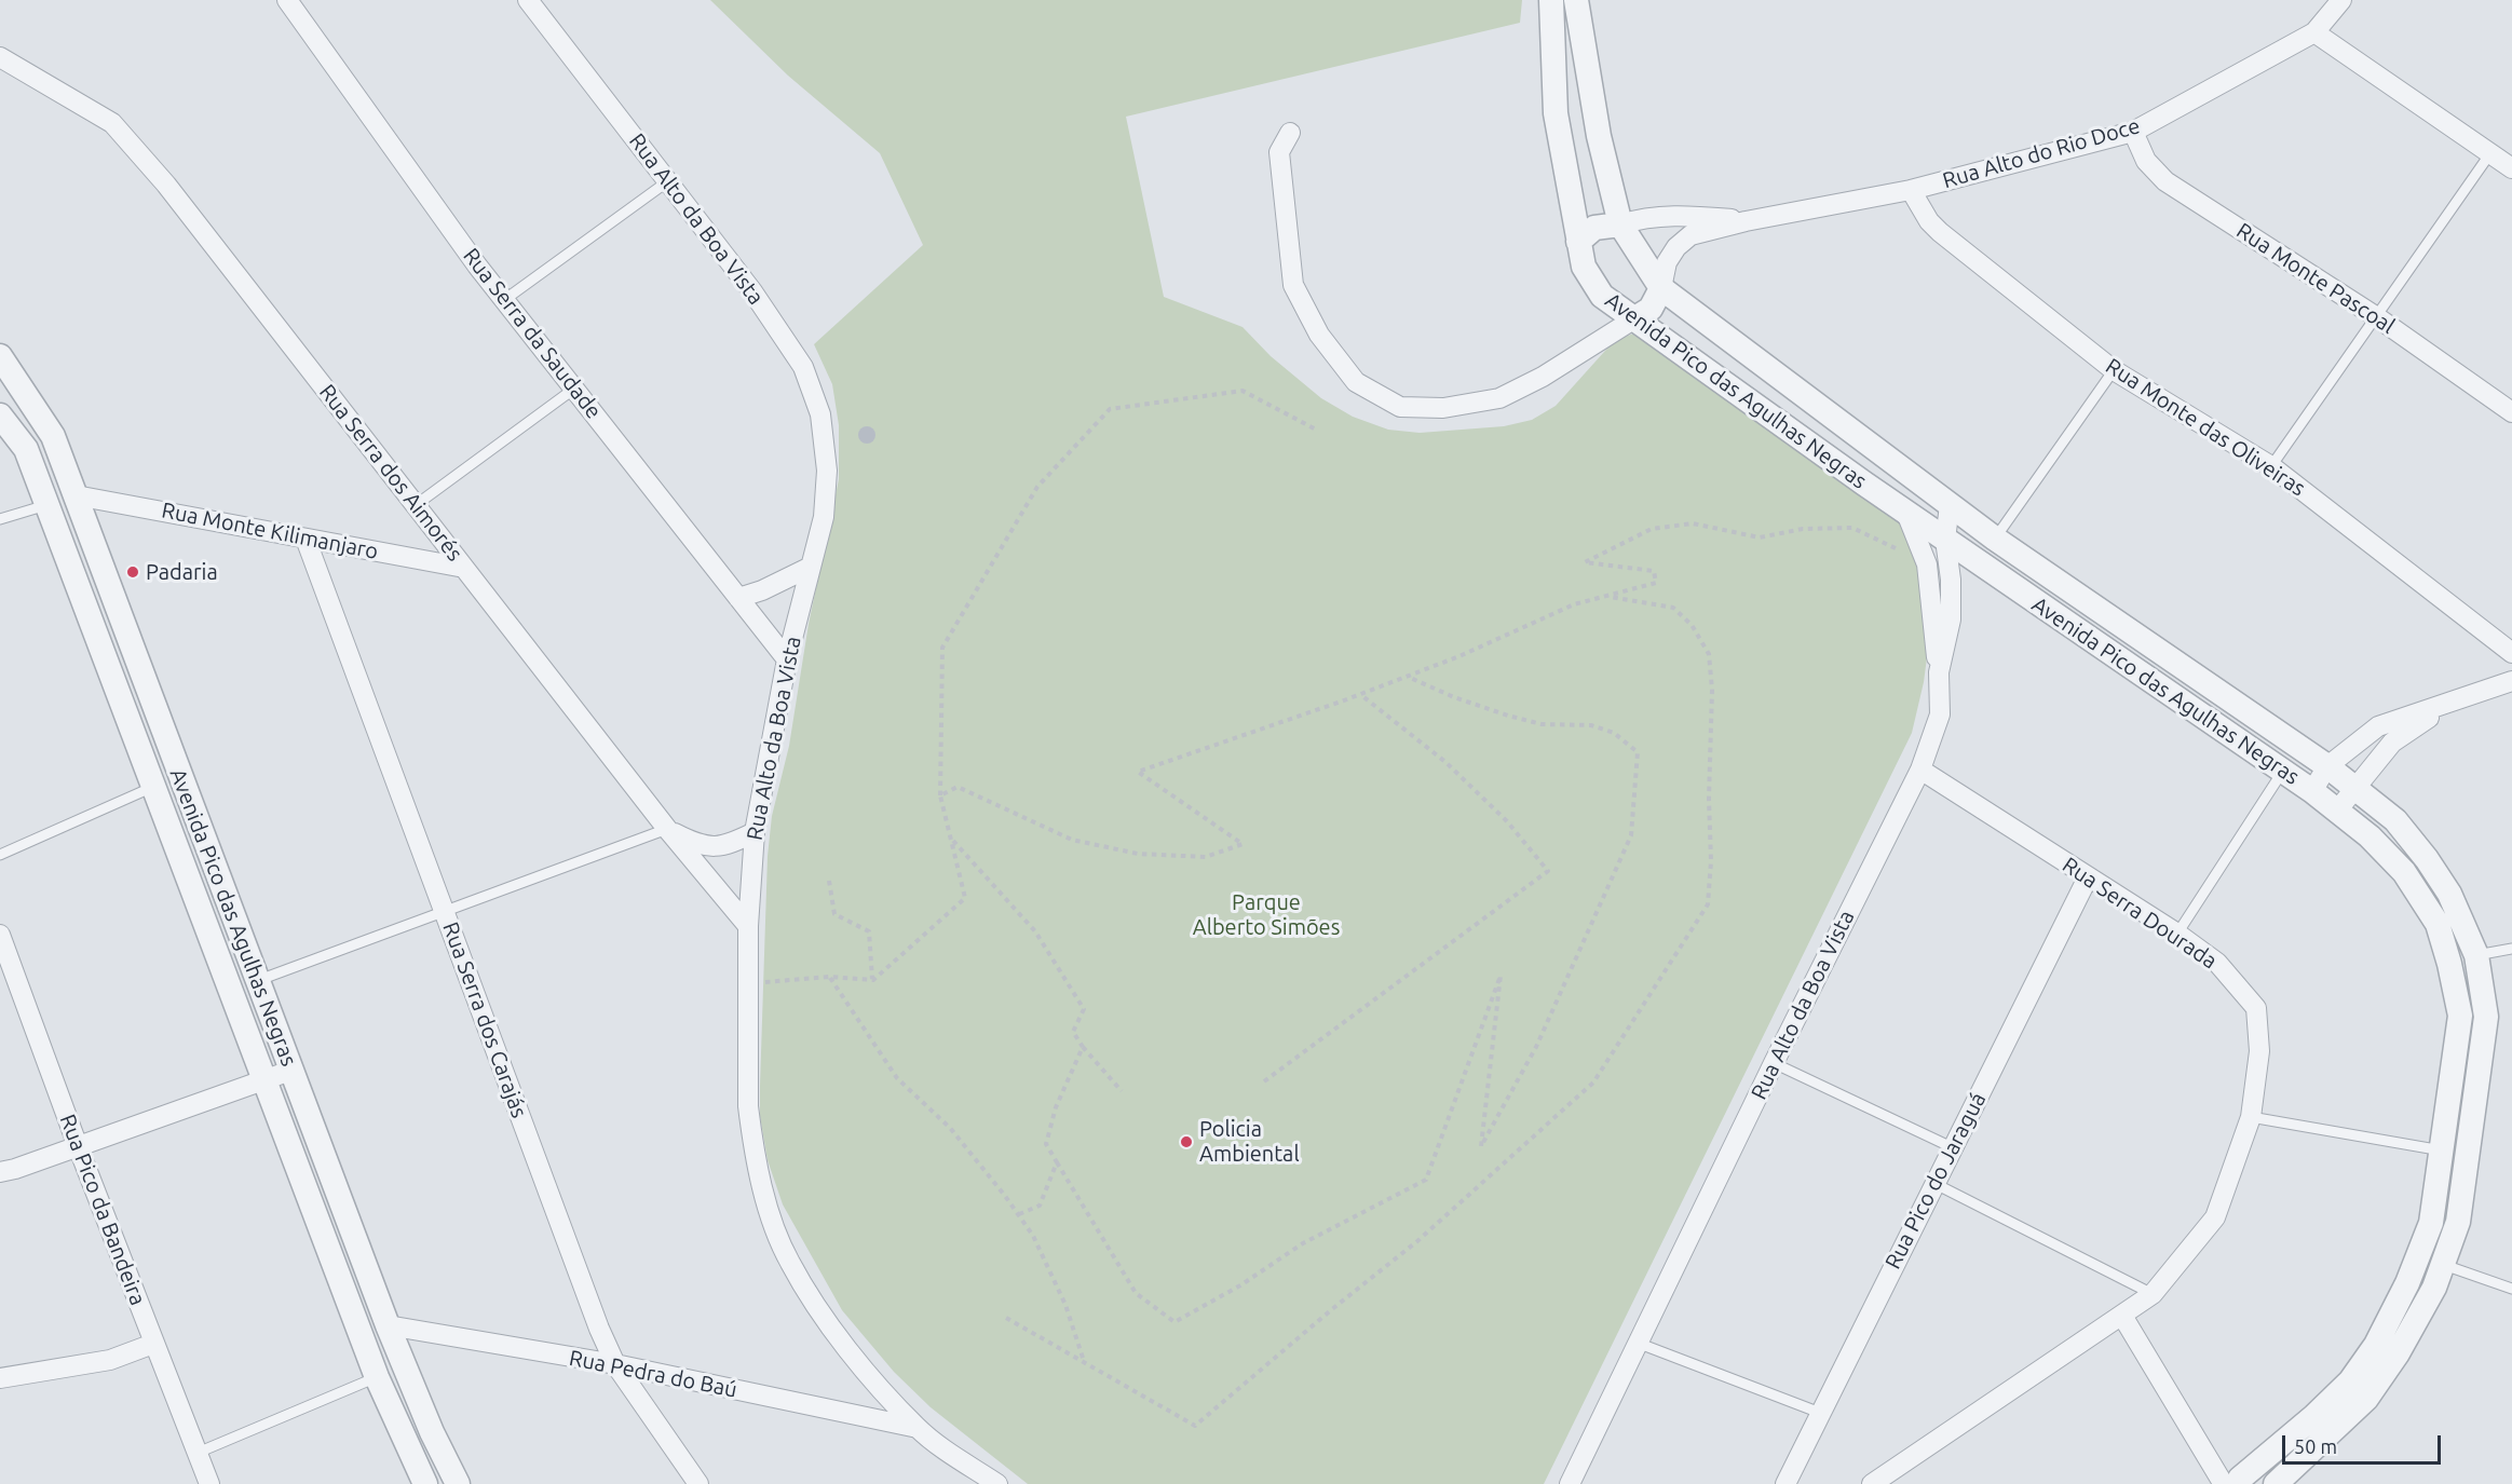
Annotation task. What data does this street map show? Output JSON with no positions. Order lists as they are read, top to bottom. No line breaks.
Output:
{"streets":{"street":["Rua Alto do Rio Doce","Rua Alto da Boa Vista","Rua Monte Pascoal","Rua Serra da Saudade","Avenida Pico das Agulhas Negras","Rua Monte das Oliveiras","Rua Serra dos Aimorés","Rua Monte Kilimanjaro","Rua Serra Dourada","Rua Serra dos Carajás","Rua Pico do Jaraguá","Rua Pico da Bandeira","Rua Pedra do Baú"]},"crossings":[["Rua Alto do Rio Doce","Rua Monte Pascoal"],["Rua Alto do Rio Doce","Rua Monte das Oliveiras"],["Rua Alto da Boa Vista","Rua Serra da Saudade"],["Rua Alto da Boa Vista","Avenida Pico das Agulhas Negras"],["Rua Alto da Boa Vista","Rua Serra dos Aimorés"],["Rua Alto da Boa Vista","Rua Serra Dourada"],["Rua Alto da Boa Vista","Rua Pedra do Baú"],["Avenida Pico das Agulhas Negras","Rua Monte Kilimanjaro"],["Avenida Pico das Agulhas Negras","Rua Pedra do Baú"],["Rua Serra dos Aimorés","Rua Monte Kilimanjaro"],["Rua Monte Kilimanjaro","Rua Serra dos Carajás"],["Rua Serra Dourada","Rua Pico do Jaraguá"],["Rua Serra dos Carajás","Rua Pedra do Baú"]],"parks":["Parque Alberto Simões"],"places":["Padaria","Policia Ambiental"],"scale_bar":"50 m"}
